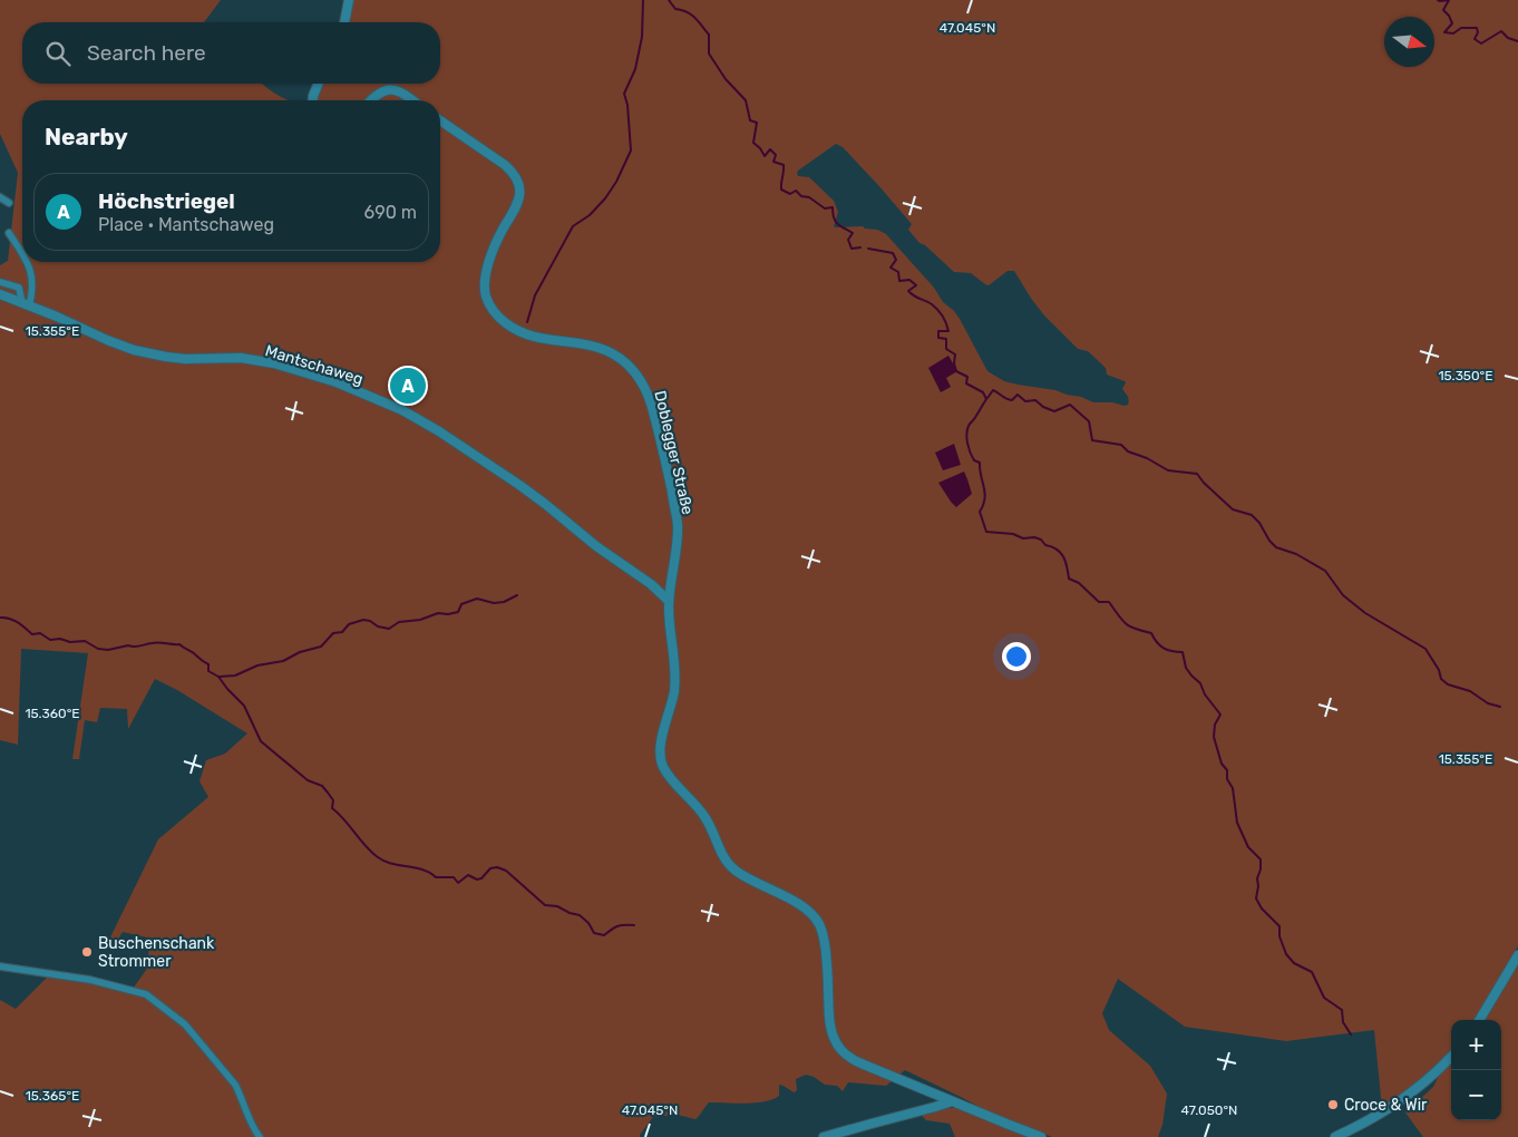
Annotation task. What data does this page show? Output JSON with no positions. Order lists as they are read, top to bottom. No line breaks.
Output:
{"streets":{"street":["Mantschaweg","Doblegger Straße"]},"crossings":[["Mantschaweg","Doblegger Straße"]],"places":["Buschenschank Strommer","Croce & Wir"],"north":"right","page":{"search":"Search here","heading":"Nearby","list":[{"mark":"A","name":"Höchstriegel","note":"Place · Mantschaweg","value":"690 m"}],"pins":"A","map_buttons":["+","−"]},"coordinates":["47.045°N","15.355°E","15.350°E","15.360°E","15.365°E","47.050°N"]}
